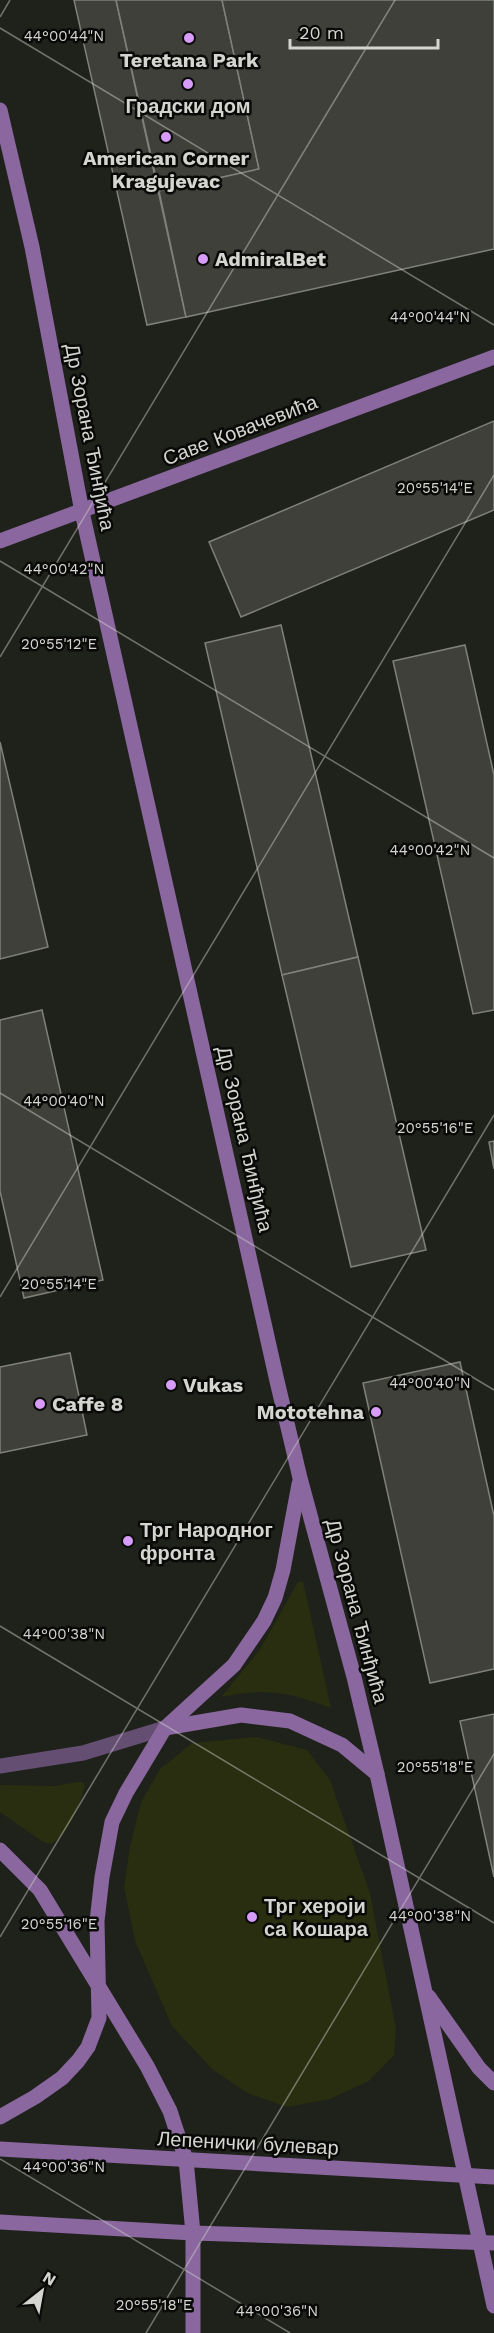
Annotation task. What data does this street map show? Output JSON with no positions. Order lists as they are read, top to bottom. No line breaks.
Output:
{"streets":{"street":["Саве Ковачевића","Др Зорана Ђинђића","Лепенички булевар"]},"crossings":[["Саве Ковачевића","Др Зорана Ђинђића"],["Др Зорана Ђинђића","Лепенички булевар"]],"places":["Teretana Park","Градски дом","American Corner Kragujevac","AdmiralBet","Vukas","Caffe 8","Mototehna","Трг Народног фронта","Трг хероји са Кошара"],"scale_bar":"20 m","north":"top right","coordinates":["44°00'44\"N","20°55'14\"E","44°00'42\"N","20°55'12\"E","44°00'40\"N","20°55'16\"E","44°00'38\"N","20°55'18\"E","44°00'36\"N"]}
